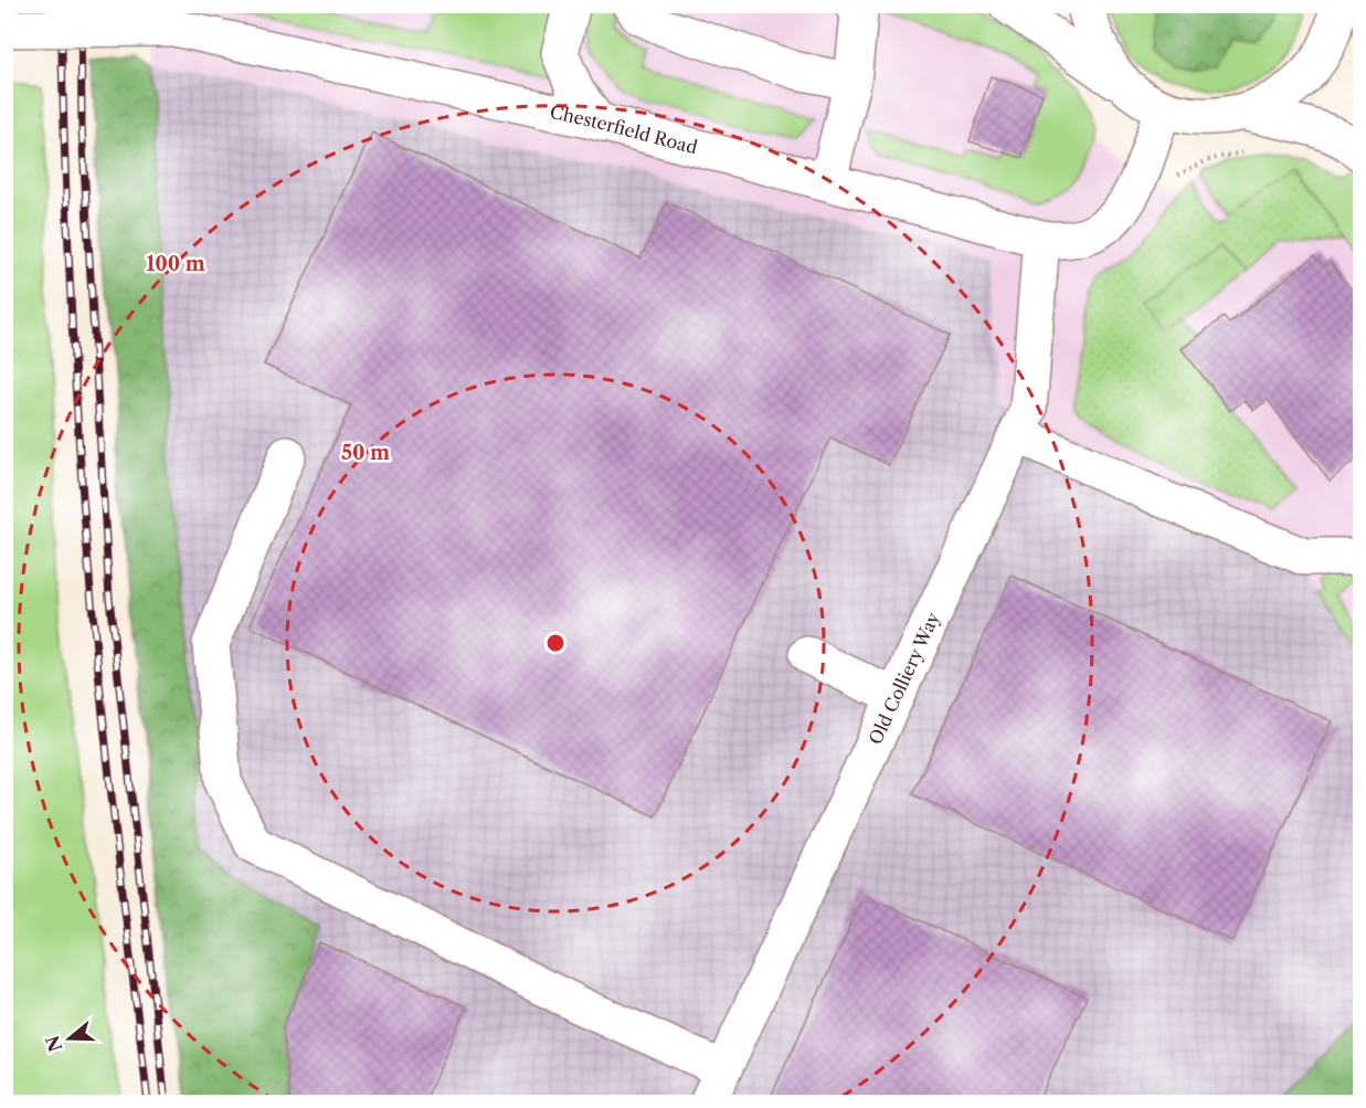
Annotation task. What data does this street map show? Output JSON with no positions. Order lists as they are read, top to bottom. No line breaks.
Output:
{"streets":{"main road":["Chesterfield Road","Old Colliery Way"]},"crossings":[["Chesterfield Road","Old Colliery Way"]],"north":"left","rings":["100 m","50 m"]}
